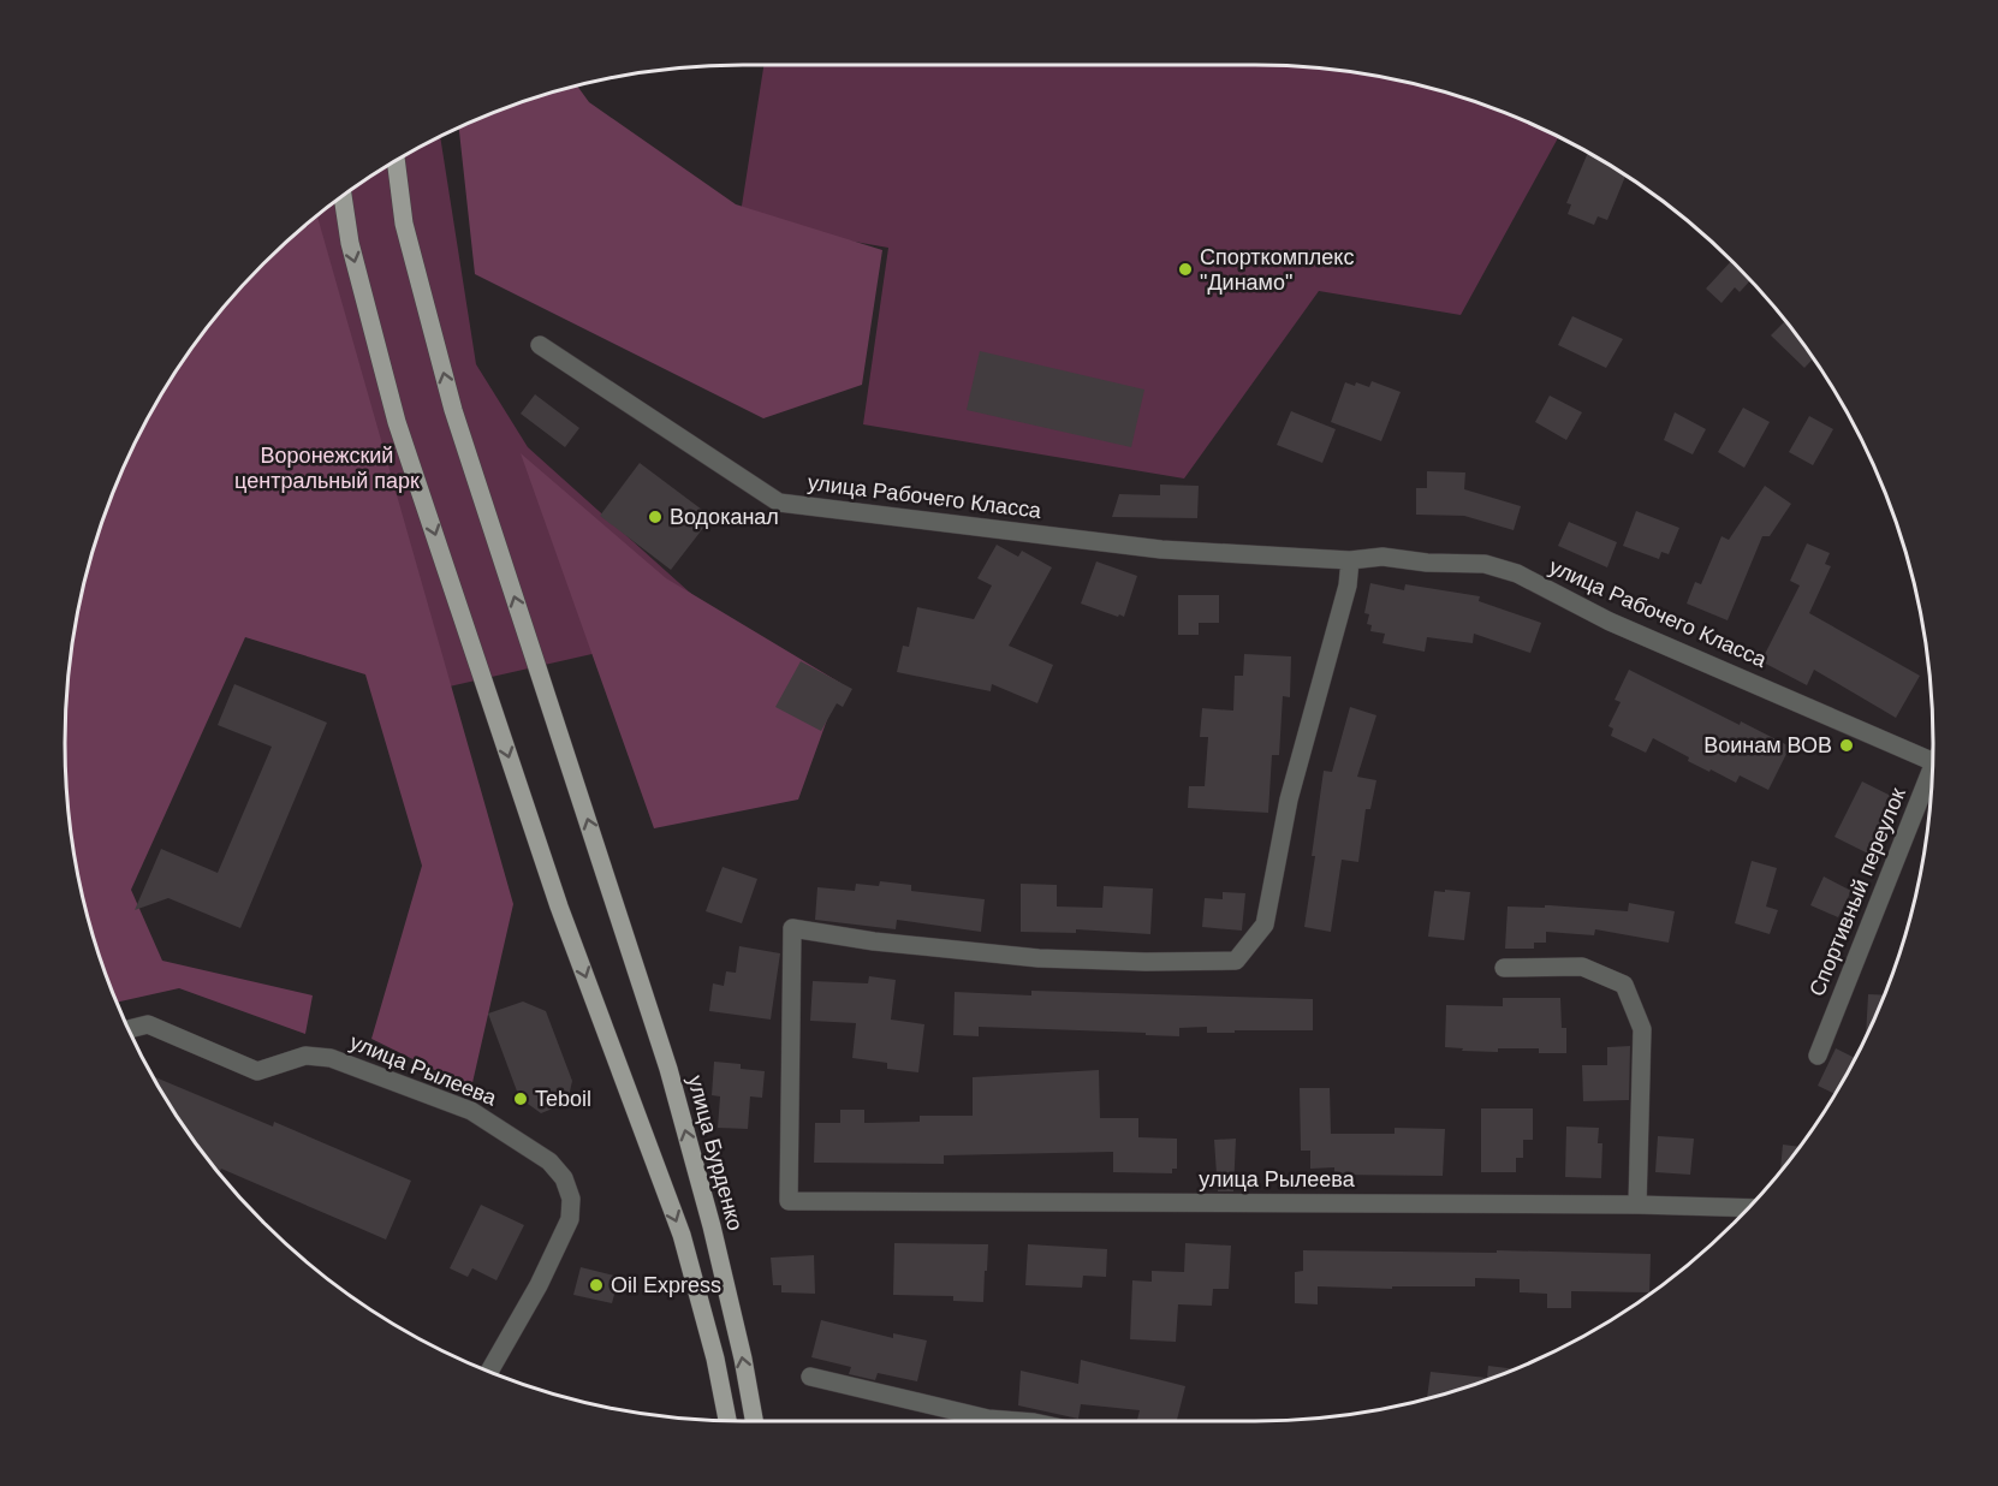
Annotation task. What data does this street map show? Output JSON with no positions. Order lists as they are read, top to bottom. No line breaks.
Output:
{"streets":{"main road":["улица Бурденко"],"street":["улица Рабочего Класса","Спортивный переулок","улица Рылеева"]},"crossings":[["улица Рабочего Класса","улица Рылеева"]],"parks":["Воронежский центральный парк"],"places":["Спорткомплекс \"Динамо\"","Водоканал","Воинам ВОВ","Teboil","Oil Express"]}
